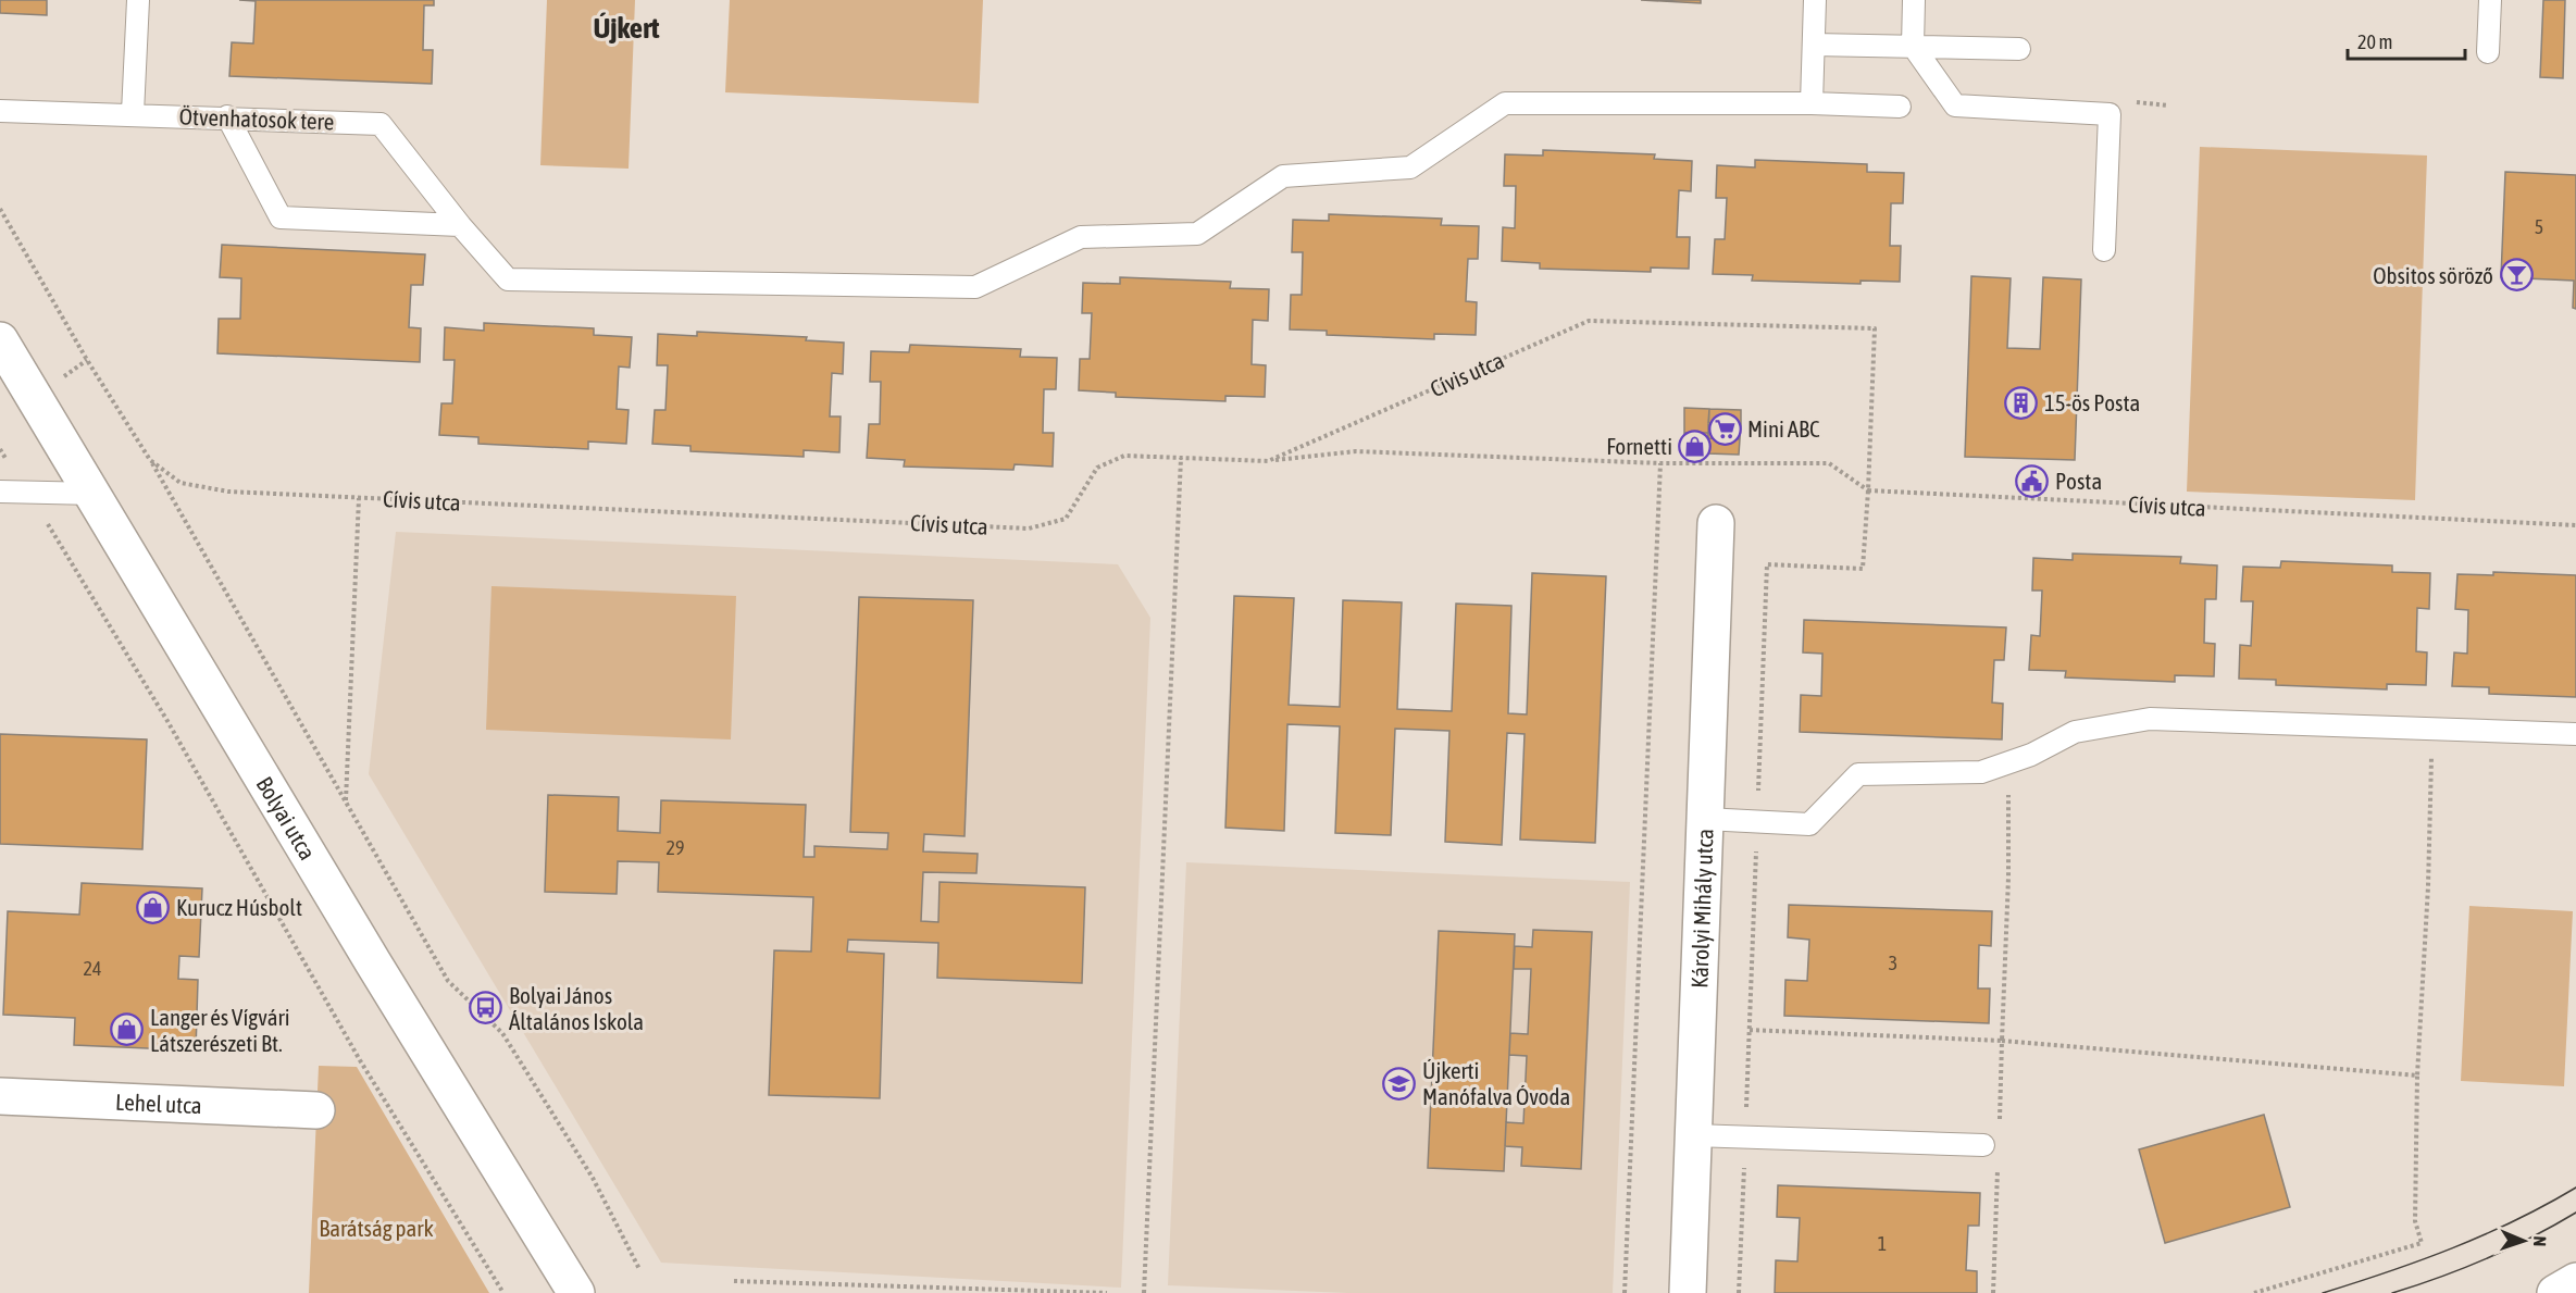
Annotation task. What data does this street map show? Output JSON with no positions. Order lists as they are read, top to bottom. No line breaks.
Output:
{"streets":{"street":["Bolyai utca","Károlyi Mihály utca","Lehel utca"],"lane":["Ötvenhatosok tere"],"path":["Cívis utca"]},"districts":["Újkert"],"parks":["Barátság park"],"places":{"bar":["Obsitos söröző"],"building":["15-ös Posta"],"supermarket":["Mini ABC"],"shop":["Fornetti","Kurucz Húsbolt","Langer és Vígvári Látszerészeti Bt."],"public building":["Posta"],"bus stop":["Bolyai János Általános Iskola"],"school or university":["Újkerti Manófalva Óvoda"]},"house_numbers":["5","29","3","24","1"],"scale_bar":"20 m","north":"right"}
